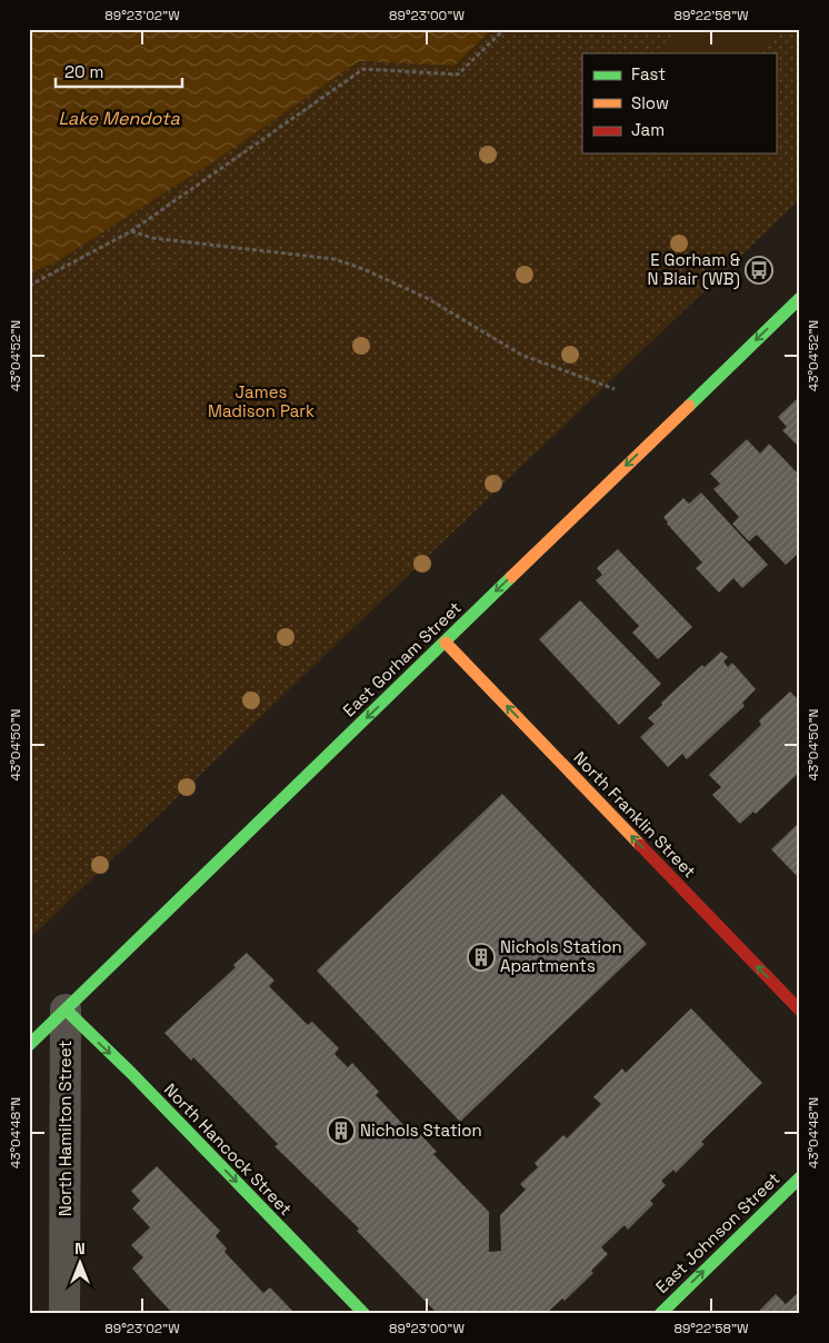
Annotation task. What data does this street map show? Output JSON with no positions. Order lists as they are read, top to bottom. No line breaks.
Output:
{"streets":{"main road":["East Gorham Street","North Franklin Street","North Hancock Street","East Johnson Street"],"street":["North Hamilton Street"]},"crossings":[["East Gorham Street","North Franklin Street"],["East Gorham Street","North Hamilton Street"],["East Gorham Street","North Hancock Street"],["North Hamilton Street","North Hancock Street"]],"one_way":["East Gorham Street","North Franklin Street","North Hancock Street","East Johnson Street"],"water":["Lake Mendota"],"parks":["James Madison Park"],"places":{"bus stop":["E Gorham & N Blair (WB)"],"building":["Nichols Station Apartments","Nichols Station"]},"legend":["Fast","Slow","Jam"],"scale_bar":"20 m","north":"top","coordinates":["89°23'02\"W","89°23'00\"W","89°22'58\"W","43°04'52\"N","43°04'50\"N","43°04'48\"N"]}
